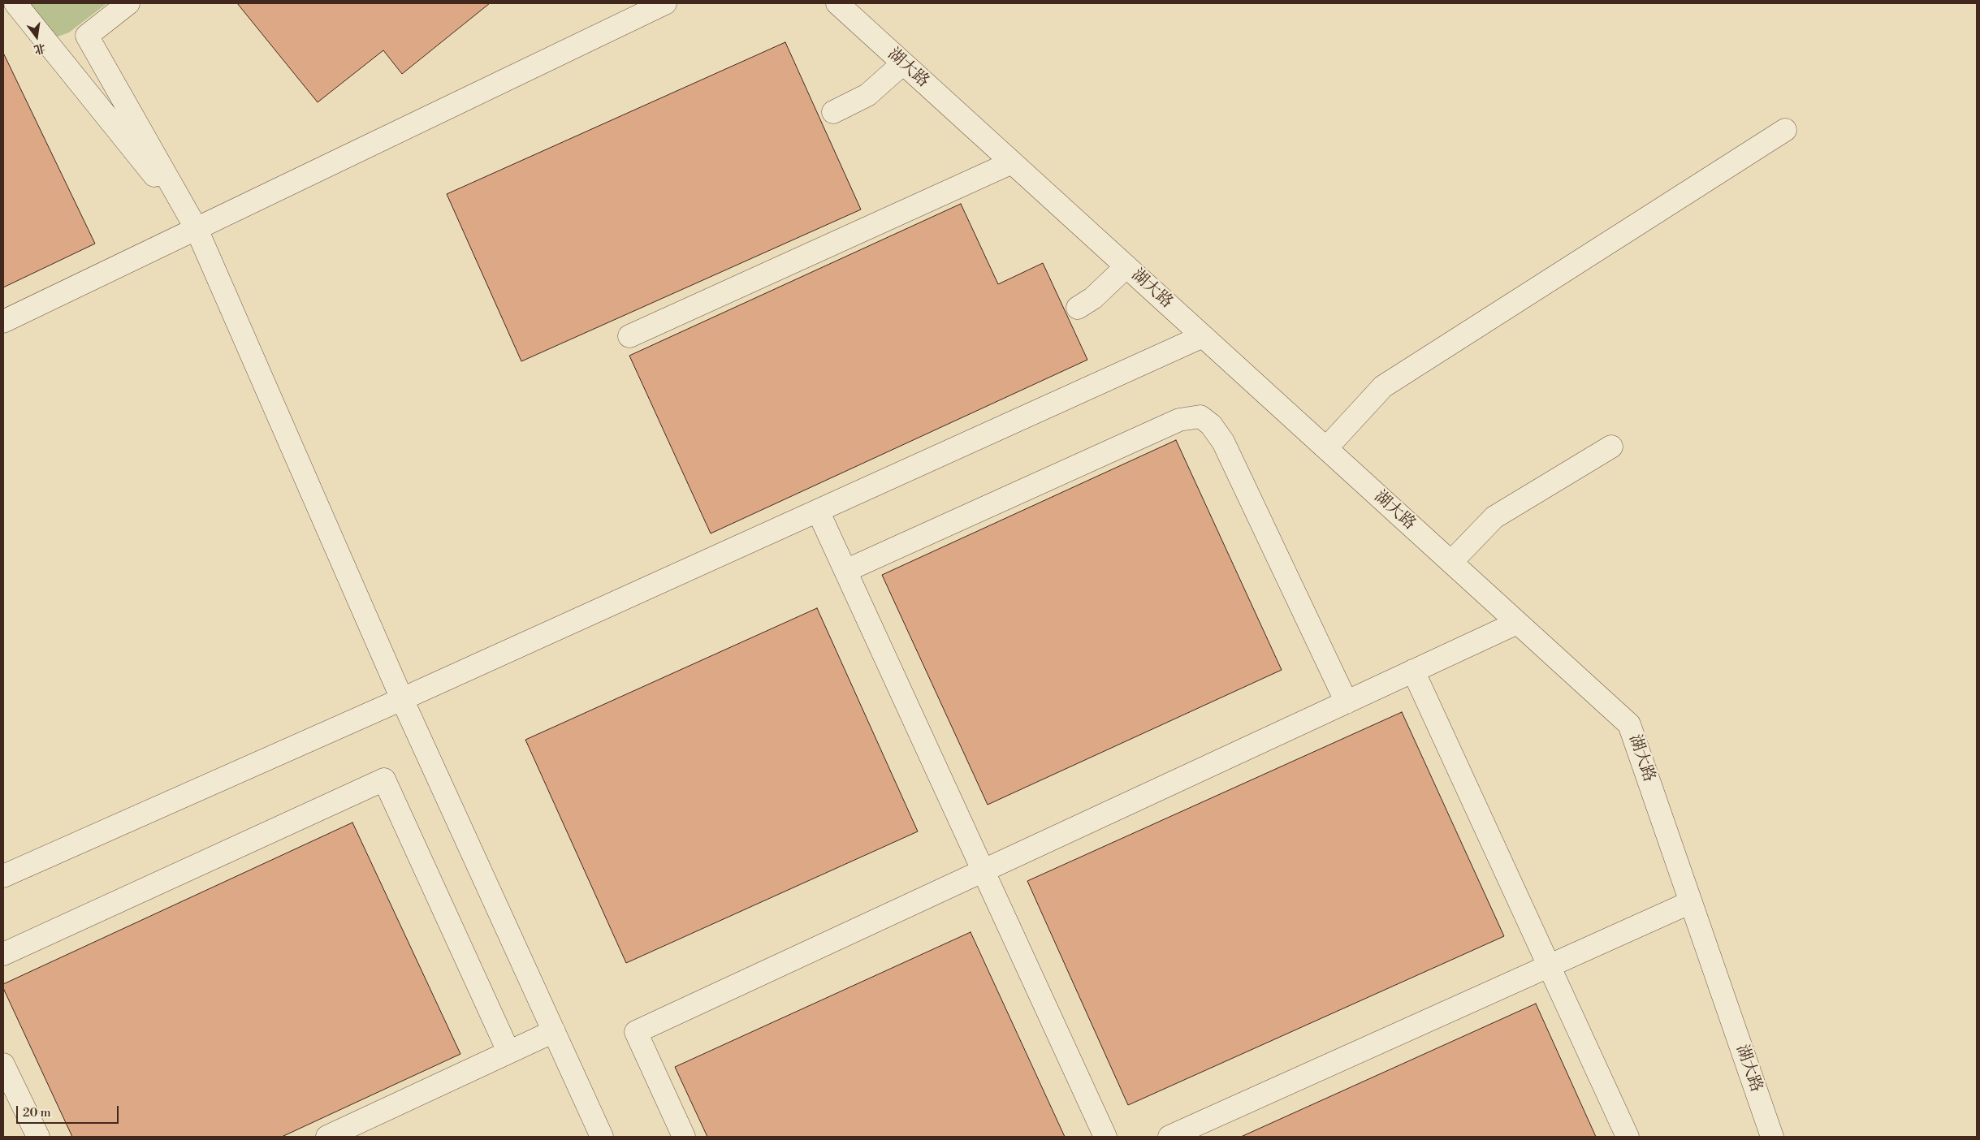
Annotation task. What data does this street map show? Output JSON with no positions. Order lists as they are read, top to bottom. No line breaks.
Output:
{"streets":{"street":["湖大路"]},"scale_bar":"20 m","north":"bottom"}
